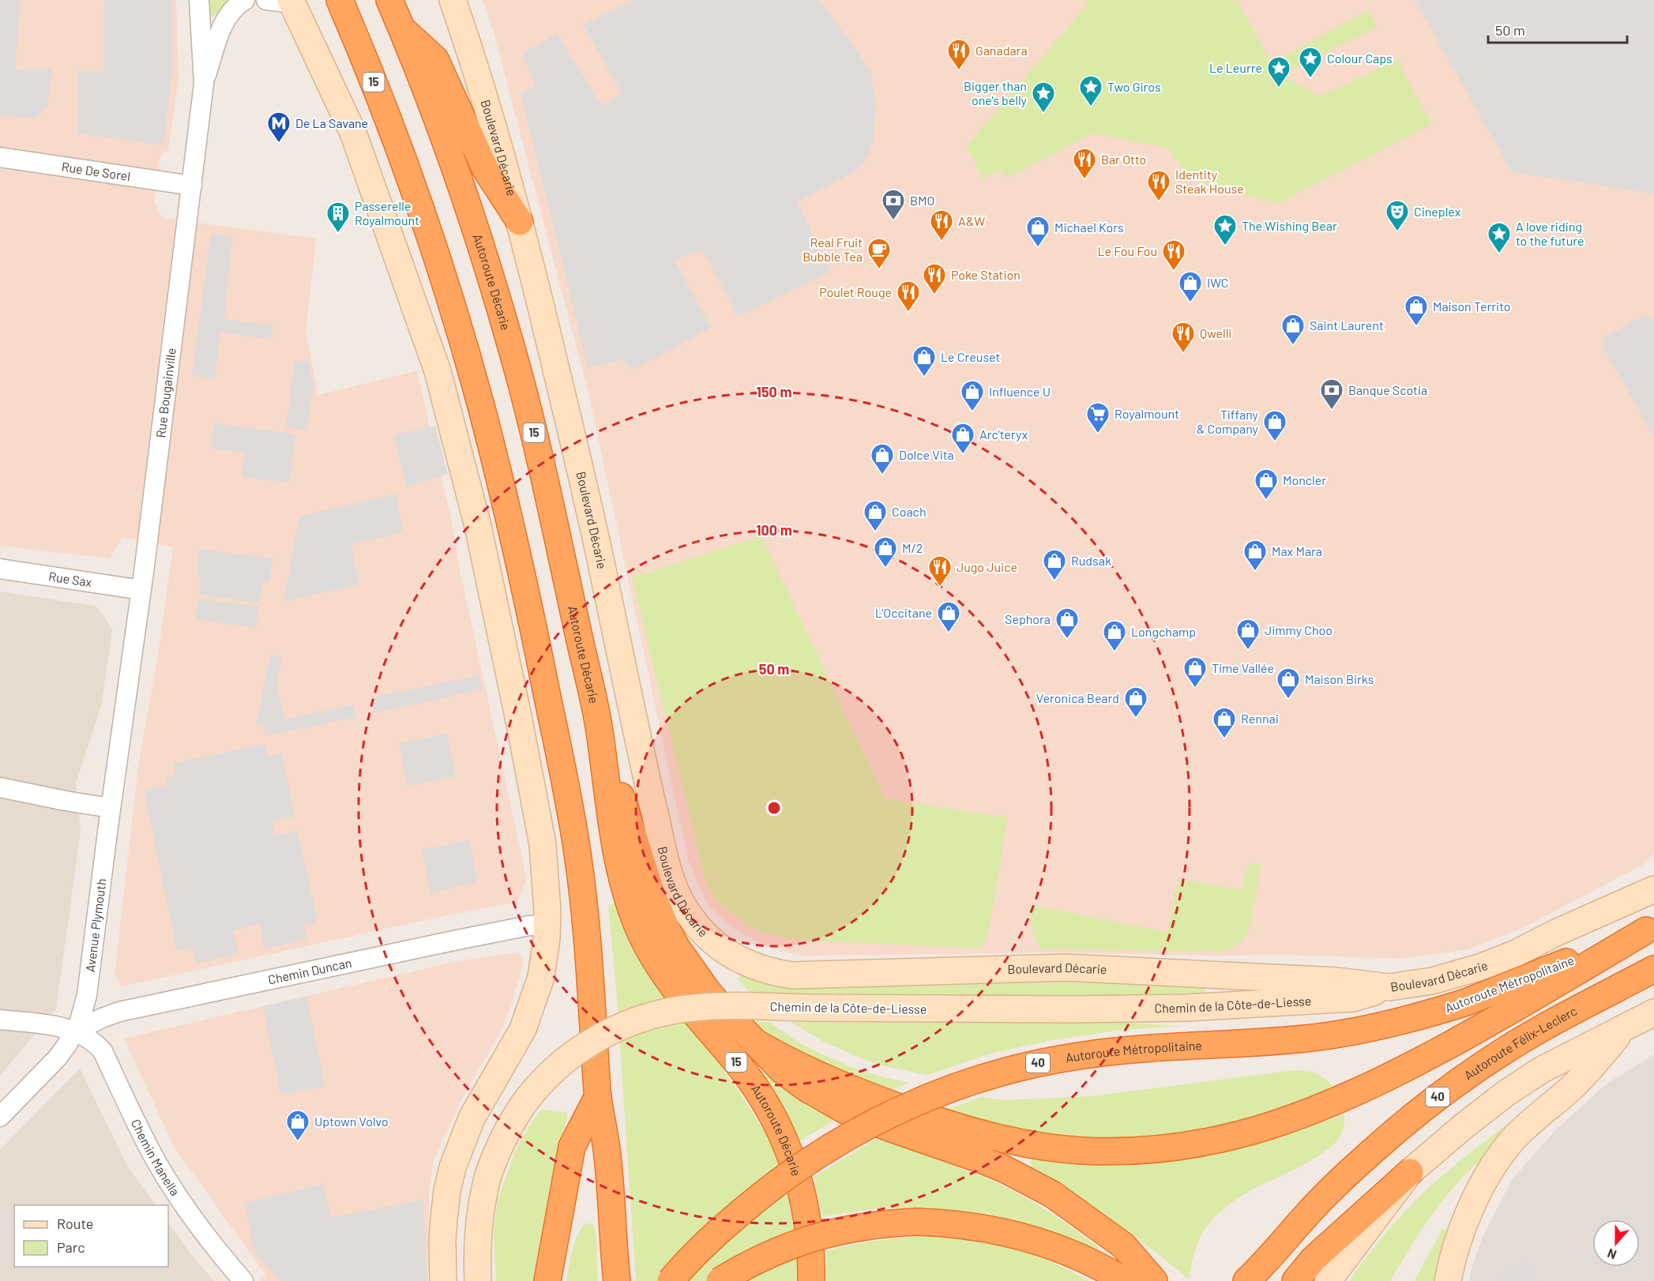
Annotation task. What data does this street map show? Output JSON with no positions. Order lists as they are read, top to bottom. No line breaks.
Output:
{"streets":{"highway":["15","Autoroute Décarie","Autoroute Métropolitaine","Autoroute Félix-Leclerc","40"],"main road":["Boulevard Décarie","Chemin de la Côte-de-Liesse"],"street":["Rue De Sorel","Rue Bougainville","Rue Sax","Avenue Plymouth","Chemin Duncan","Chemin Manella"]},"crossings":[["Boulevard Décarie","Chemin de la Côte-de-Liesse"],["Rue De Sorel","Rue Bougainville"],["Rue Bougainville","Rue Sax"],["Rue Bougainville","Avenue Plymouth"],["Avenue Plymouth","Chemin Duncan"],["Avenue Plymouth","Chemin Manella"],["Chemin Duncan","Chemin Manella"]],"places":{"restaurant":["Ganadara","Bar Otto","Identity Steak House","A&W","Le Fou Fou","Poke Station","Poulet Rouge","Qwelli","Jugo Juice"],"place":["Colour Caps","Le Leurre","Two Giros","Bigger than one's belly","The Wishing Bear","A love riding to the future"],"metro station":["De La Savane"],"bank":["BMO","Banque Scotia"],"theatre":["Cineplex"],"building":["Passerelle Royalmount"],"shop":["Michael Kors","IWC","Maison Territo","Saint Laurent","Le Creuset","Influence U","Tiffany & Company","Arc'teryx","Dolce Vita","Moncler","Coach","M/2","Max Mara","Rudsak","L'Occitane","Sephora","Jimmy Choo","Longchamp","Time Vallée","Maison Birks","Veronica Beard","Rennai","Uptown Volvo"],"cafe":["Real Fruit Bubble Tea"],"supermarket":["Royalmount"]},"legend":["Route","Parc"],"scale_bar":"50 m","north":"bottom","rings":["150 m","100 m","50 m"]}
